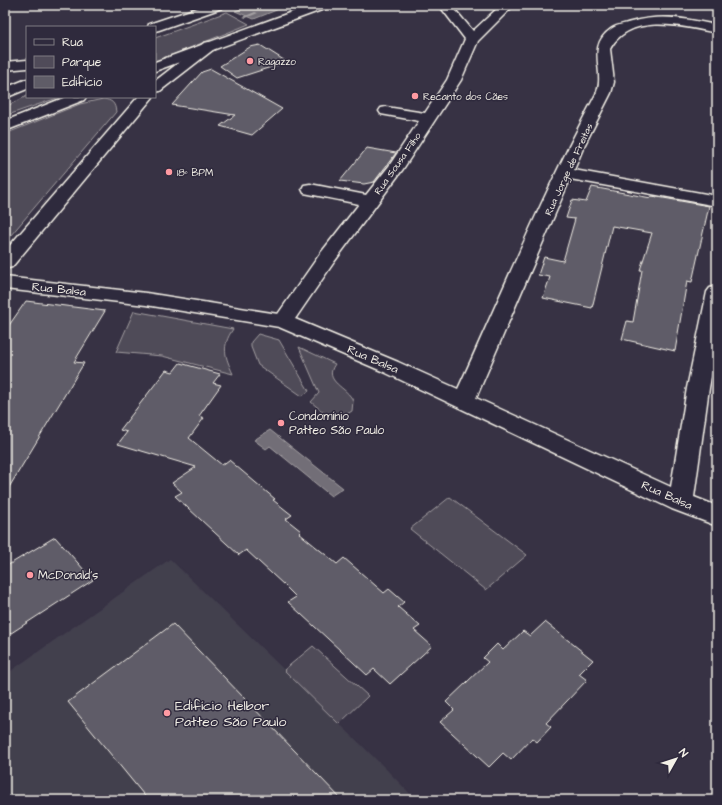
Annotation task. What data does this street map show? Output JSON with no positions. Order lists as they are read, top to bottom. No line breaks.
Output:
{"streets":{"main road":["Rua Sousa Filho","Rua Jorge de Freitas","Rua Balsa"]},"crossings":[["Rua Sousa Filho","Rua Balsa"],["Rua Jorge de Freitas","Rua Balsa"]],"places":["Ragazzo","Recanto dos Cães","18º BPM","Condomínio Patteo São Paulo","McDonald's","Edifício Helbor Patteo São Paulo"],"legend":["Rua","Parque","Edifício"],"north":"top right"}
